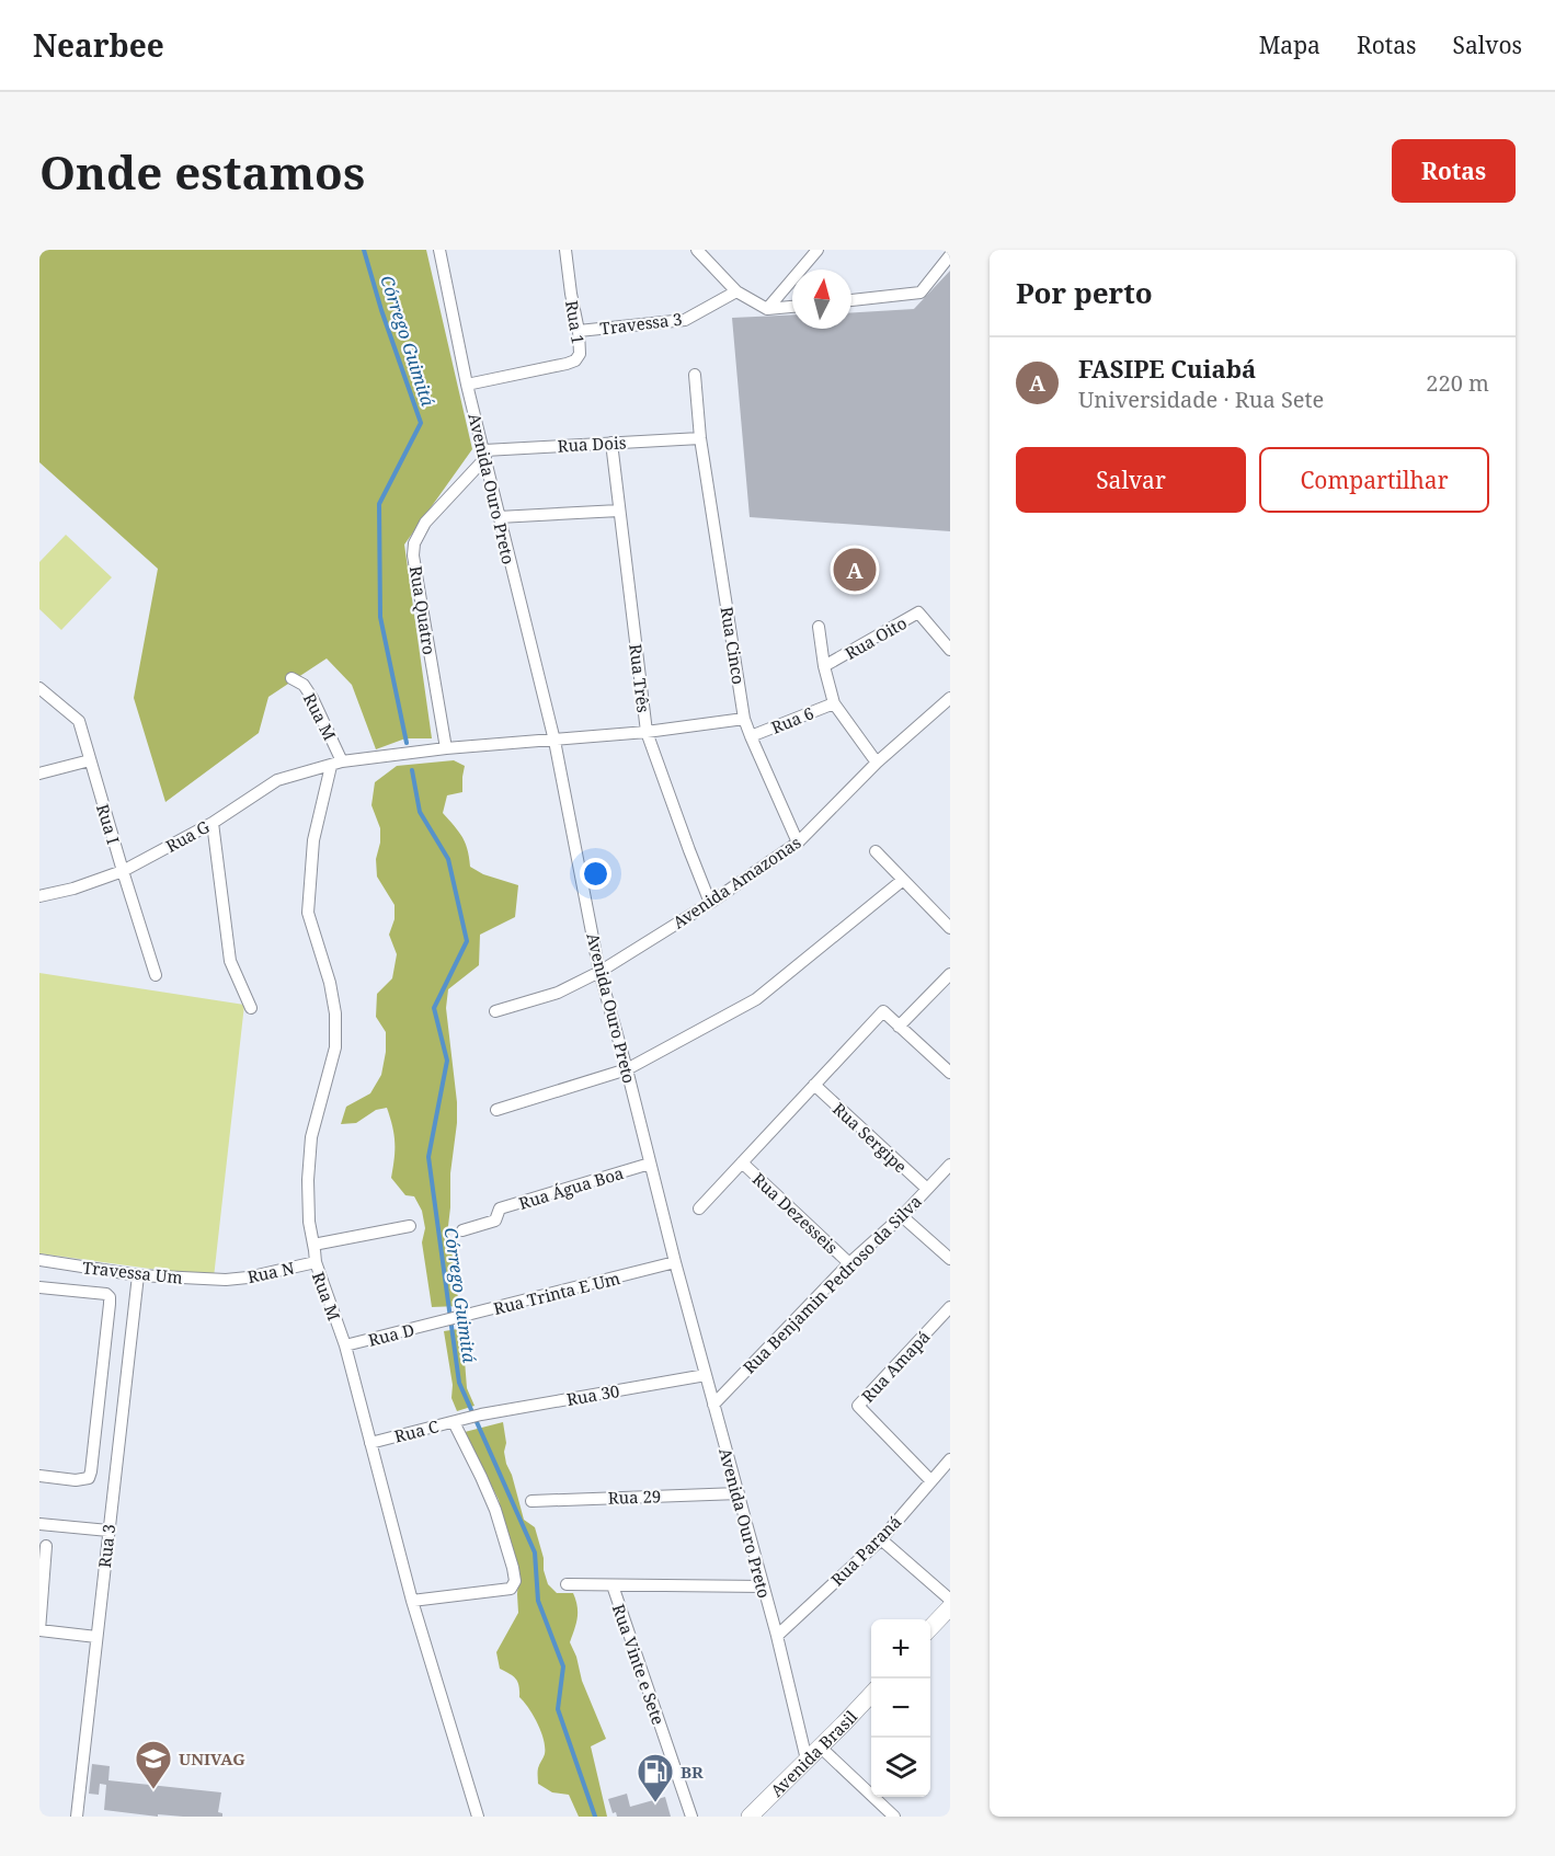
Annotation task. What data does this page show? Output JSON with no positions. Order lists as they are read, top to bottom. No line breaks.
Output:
{"streets":{"main road":["Avenida Brasil"],"street":["Rua 1","Travessa 3","Rua Dois","Avenida Ouro Preto","Rua Quatro","Rua Oito","Rua Cinco","Rua Três","Rua M","Rua 6","Rua I","Rua G","Avenida Amazonas","Rua Sergipe","Rua Água Boa","Rua Dezesseis","Travessa Um","Rua N","Rua Benjamin Pedroso da Silva","Rua Trinta E Um","Rua D","Rua Amapá","Rua 30","Rua C","Rua 29","Rua 3","Rua Paraná","Rua Vinte e Sete"]},"crossings":[["Rua 1","Travessa 3"],["Rua 1","Avenida Ouro Preto"],["Rua Dois","Avenida Ouro Preto"],["Rua Dois","Rua Quatro"],["Rua Dois","Rua Cinco"],["Rua Dois","Rua Três"],["Avenida Ouro Preto","Rua Quatro"],["Avenida Ouro Preto","Avenida Amazonas"],["Avenida Ouro Preto","Rua Água Boa"],["Avenida Ouro Preto","Rua Benjamin Pedroso da Silva"],["Avenida Ouro Preto","Rua Trinta E Um"],["Avenida Ouro Preto","Rua 30"],["Avenida Ouro Preto","Rua 29"],["Avenida Ouro Preto","Rua Paraná"],["Avenida Ouro Preto","Avenida Brasil"],["Rua Cinco","Rua 6"],["Rua Cinco","Avenida Amazonas"],["Rua Três","Avenida Amazonas"],["Rua M","Rua G"],["Rua M","Rua N"],["Rua M","Rua D"],["Rua M","Rua C"],["Rua I","Rua G"],["Rua Sergipe","Rua Benjamin Pedroso da Silva"],["Rua Dezesseis","Rua Benjamin Pedroso da Silva"],["Travessa Um","Rua N"],["Travessa Um","Rua 3"],["Rua Trinta E Um","Rua D"],["Rua Amapá","Rua Paraná"],["Rua 30","Rua C"]],"water":["Córrego Guimitá"],"places":{"school or university":["UNIVAG"],"fuel station":["BR"]},"north":"top","page":{"header":"Nearbee","nav":["Mapa","Rotas","Salvos"],"buttons":["Rotas",["Salvar","Compartilhar"]],"title":"Onde estamos","heading":"Por perto","list":[{"mark":"A","name":"FASIPE Cuiabá","note":"Universidade · Rua Sete","value":"220 m"}],"pins":"A","map_buttons":["+","−"]}}
